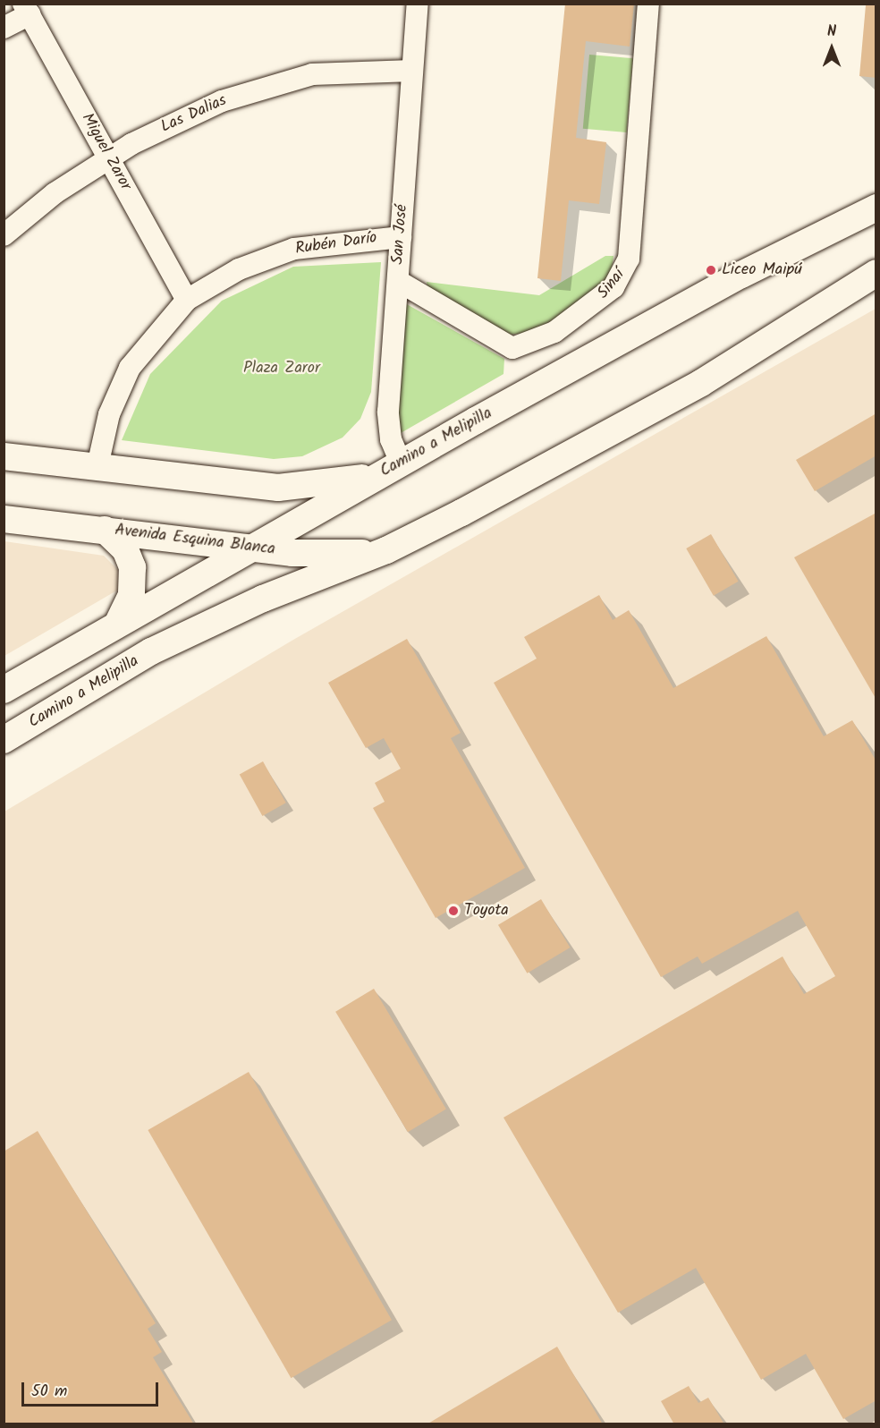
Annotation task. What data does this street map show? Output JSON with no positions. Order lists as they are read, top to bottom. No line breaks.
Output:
{"streets":{"main road":["Camino a Melipilla","Avenida Esquina Blanca"],"street":["Las Dalias","Miguel Zaror","San José","Rubén Darío","Sinaí"]},"crossings":[["Las Dalias","Miguel Zaror"],["Las Dalias","San José"],["Miguel Zaror","Rubén Darío"],["San José","Rubén Darío"],["San José","Sinaí"],["San José","Camino a Melipilla"],["Camino a Melipilla","Avenida Esquina Blanca"]],"parks":["Plaza Zaror"],"places":["Liceo Maipú","Toyota"],"scale_bar":"50 m","north":"top"}
